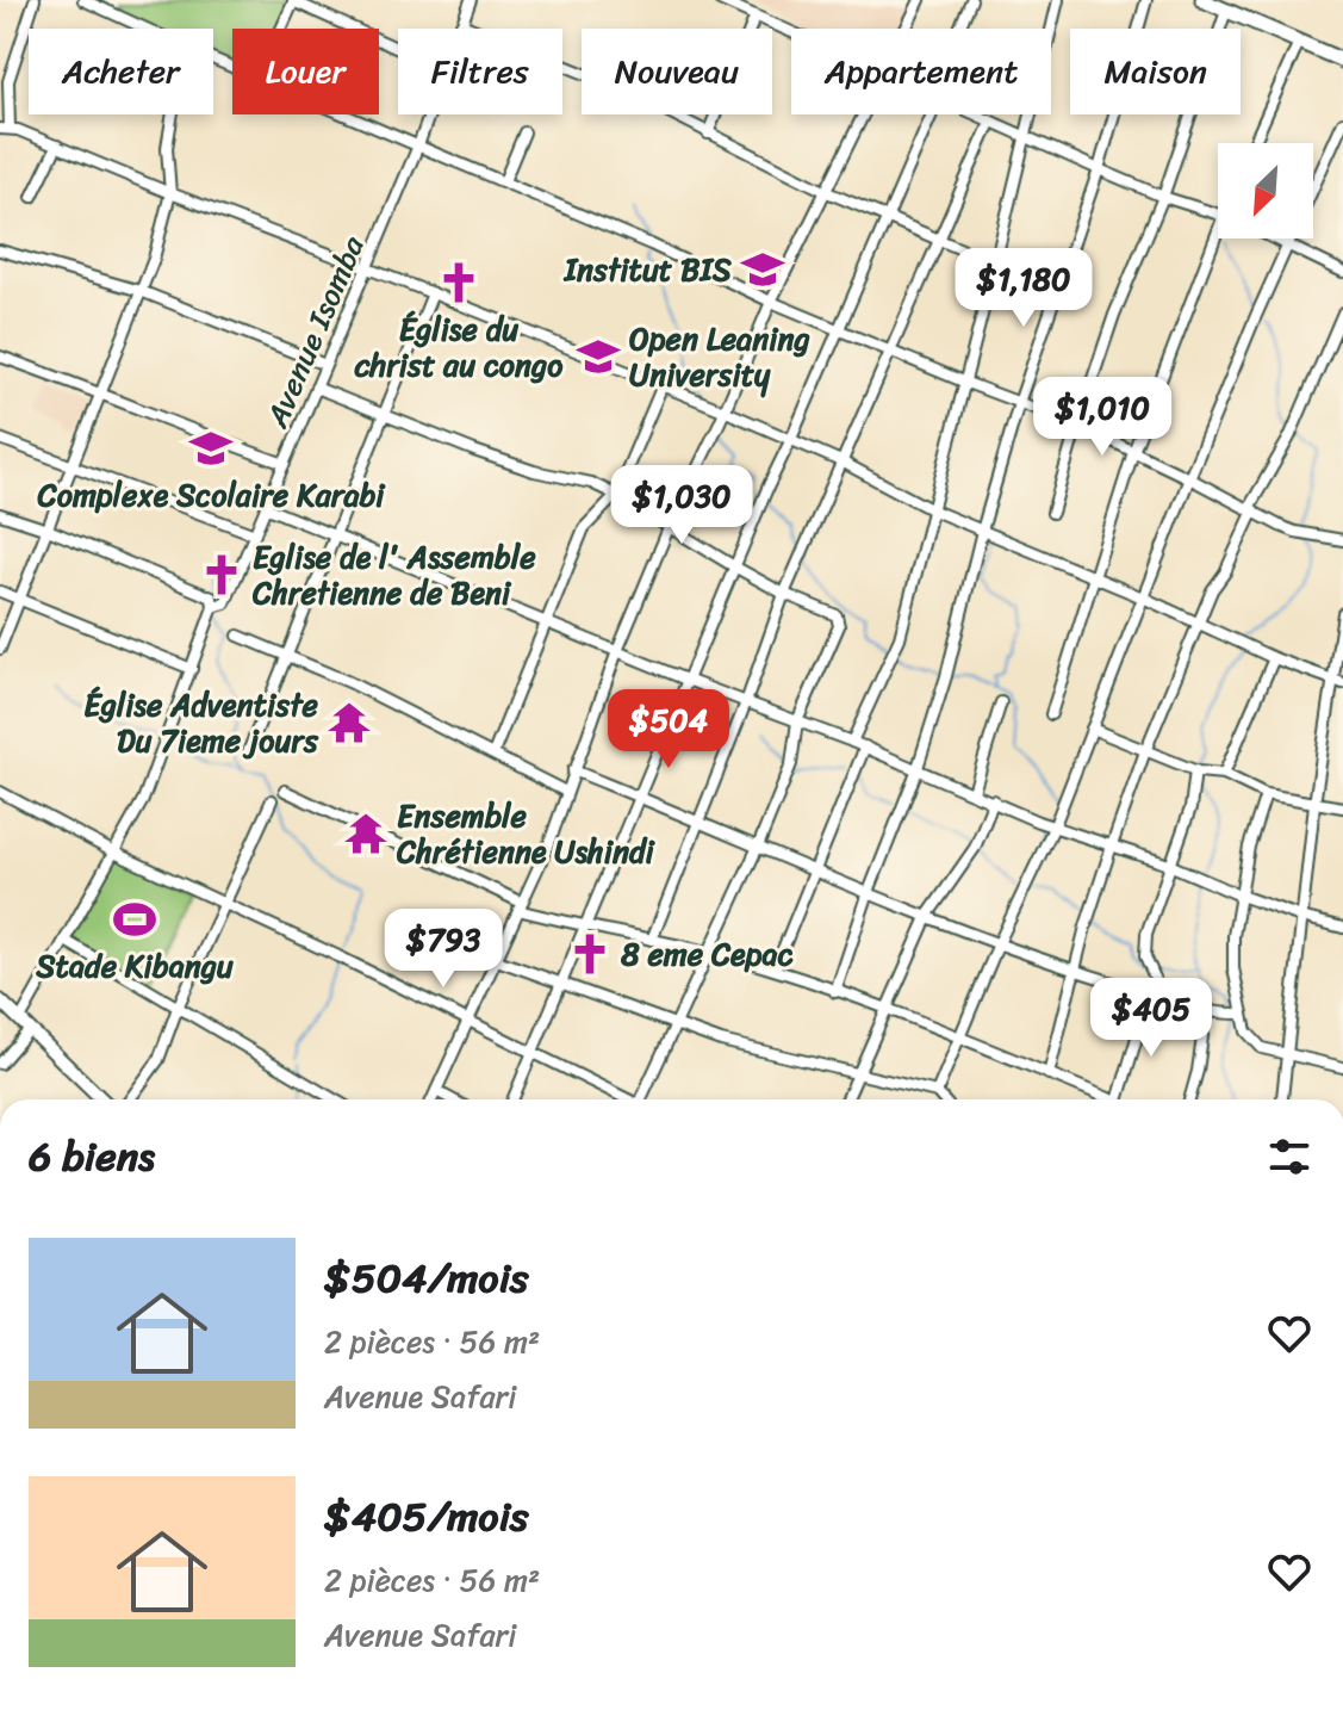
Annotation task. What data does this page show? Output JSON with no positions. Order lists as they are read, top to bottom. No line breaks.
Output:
{"streets":{"street":["Avenue Isomba"]},"places":{"school or university":["Institut BIS","Open Leaning University","Complexe Scolaire Karabi"],"church":["Église du christ au congo","Eglise de l' Assemble Chretienne de Beni","8 eme Cepac"],"temple":["Église Adventiste Du 7ieme jours","Ensemble Chrétienne Ushindi"],"sports":["Stade Kibangu"]},"north":"bottom left","page":{"chip":["Acheter","Louer","Filtres","Nouveau","Appartement","Maison"],"price":["$1,180","$1,010","$1,030","$504","$793","$405"],"heading":"6 biens","list":[{"name":"$504/mois","note":"2 pièces · 56 m² · Avenue Safari"},{"name":"$405/mois","note":"2 pièces · 56 m² · Avenue Safari"}]}}
